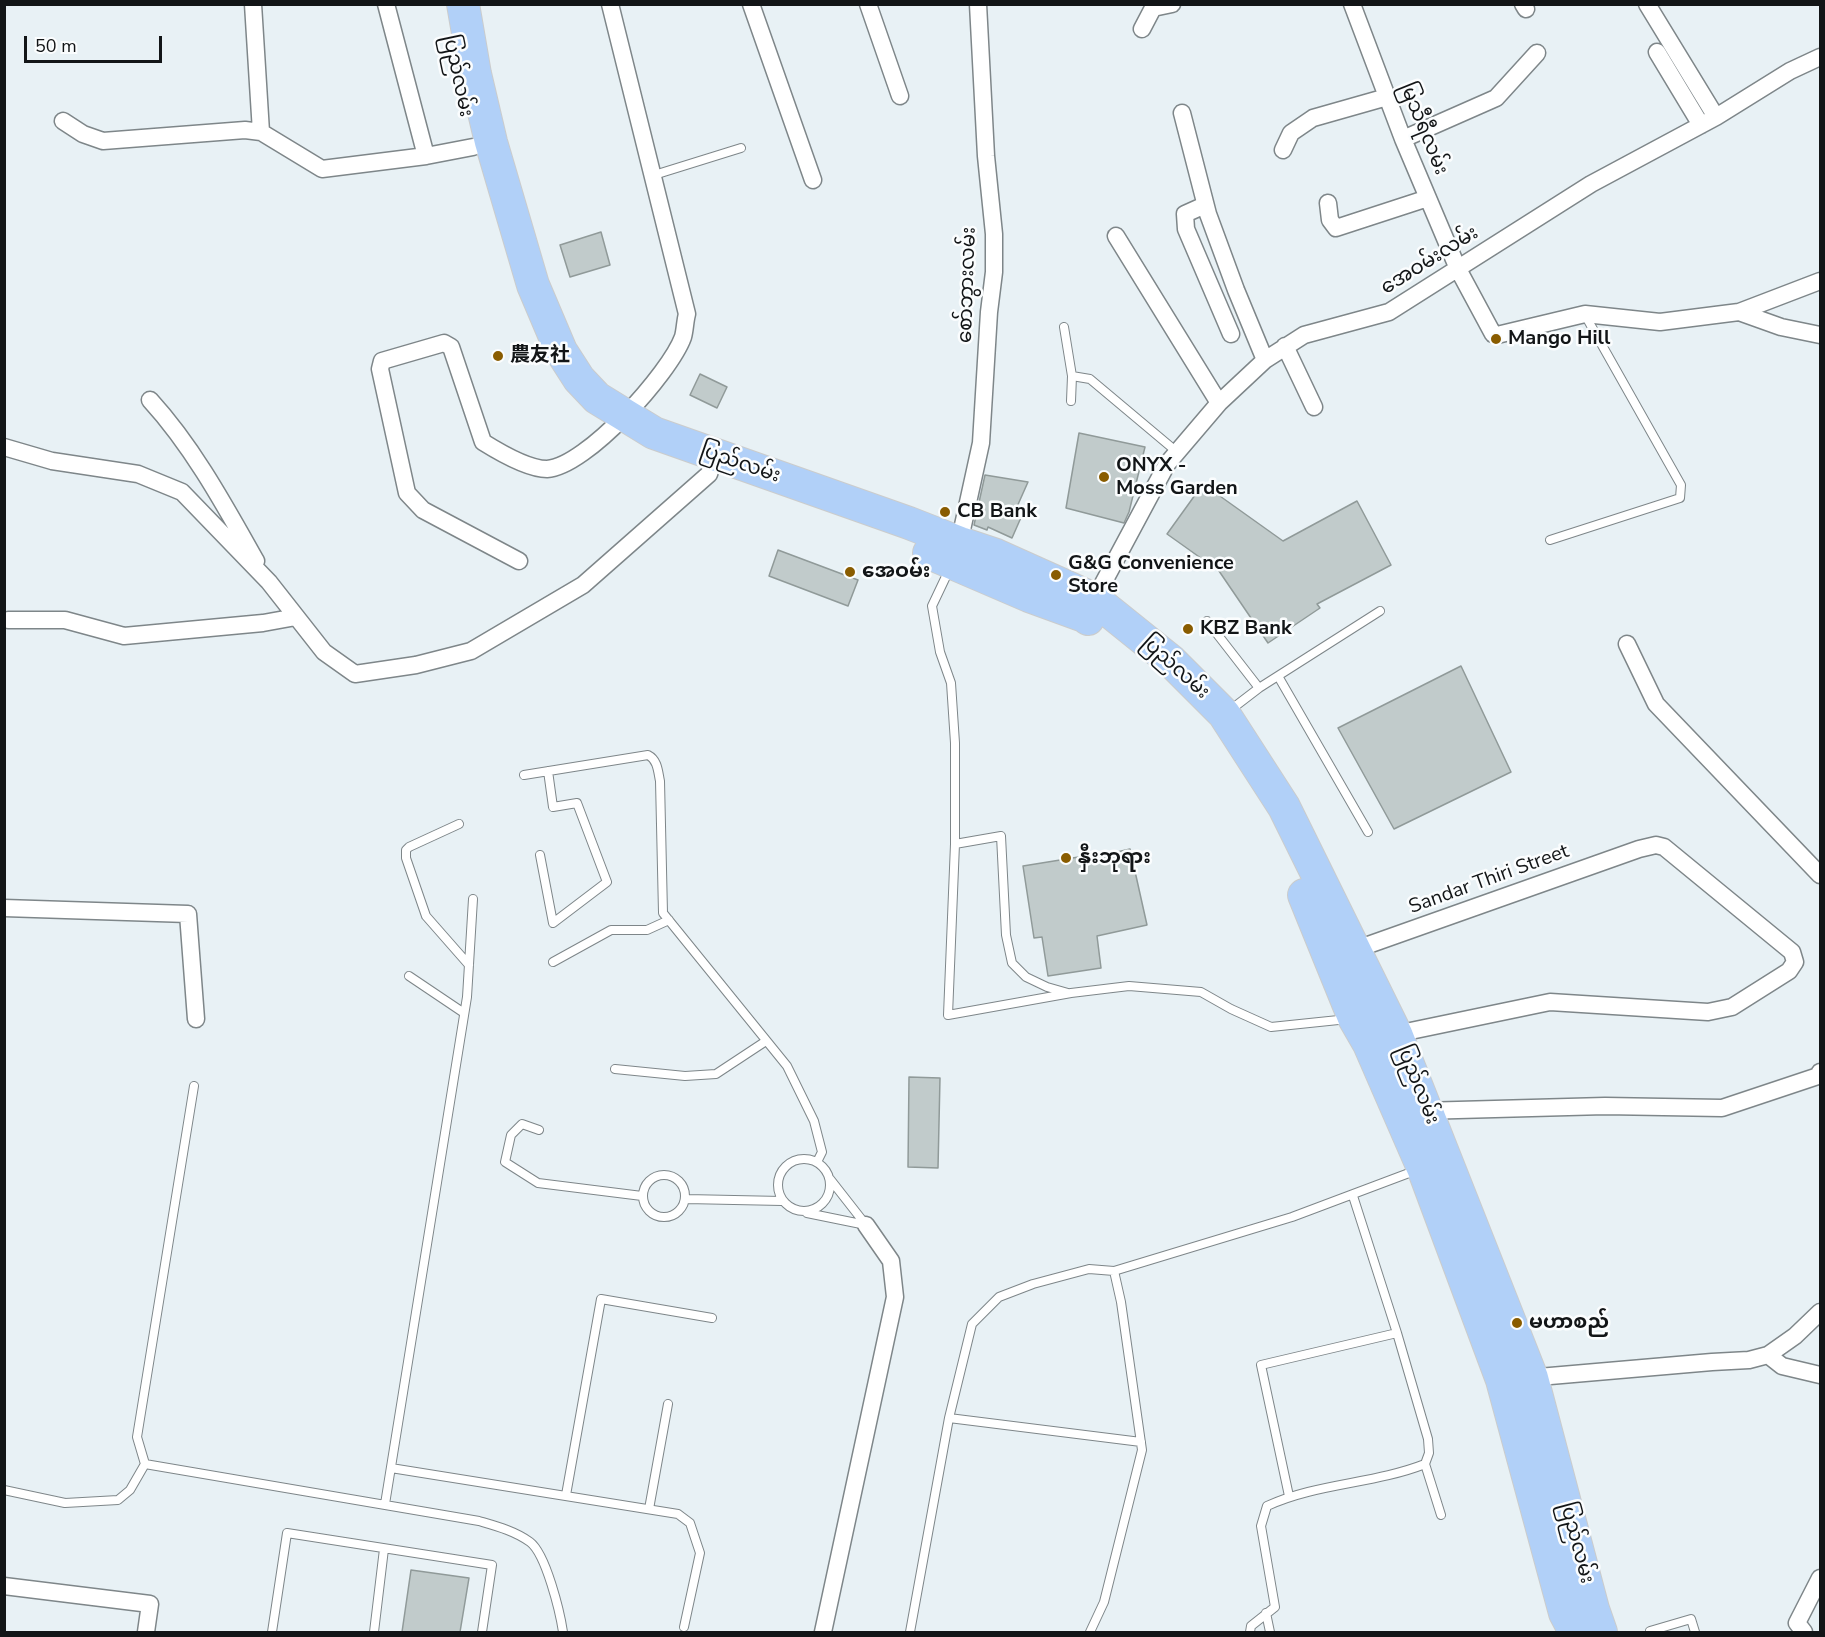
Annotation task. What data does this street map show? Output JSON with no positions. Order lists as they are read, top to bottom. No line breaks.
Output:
{"streets":{"highway":["ပြည်လမ်း"],"street":["မြသီရီလမ်း","အေဝမ်းလမ်း","စော်ဘွားလမ်း","Sandar Thiri Street"]},"crossings":[["ပြည်လမ်း","အေဝမ်းလမ်း"],["ပြည်လမ်း","စော်ဘွားလမ်း"],["ပြည်လမ်း","Sandar Thiri Street"],["မြသီရီလမ်း","အေဝမ်းလမ်း"]],"places":["Mango Hill","農友社","ONYX - Moss Garden","CB Bank","အေဝမ်း","G&G Convenience Store","KBZ Bank","နှီးဘုရား","မဟာစည်"],"scale_bar":"50 m"}
